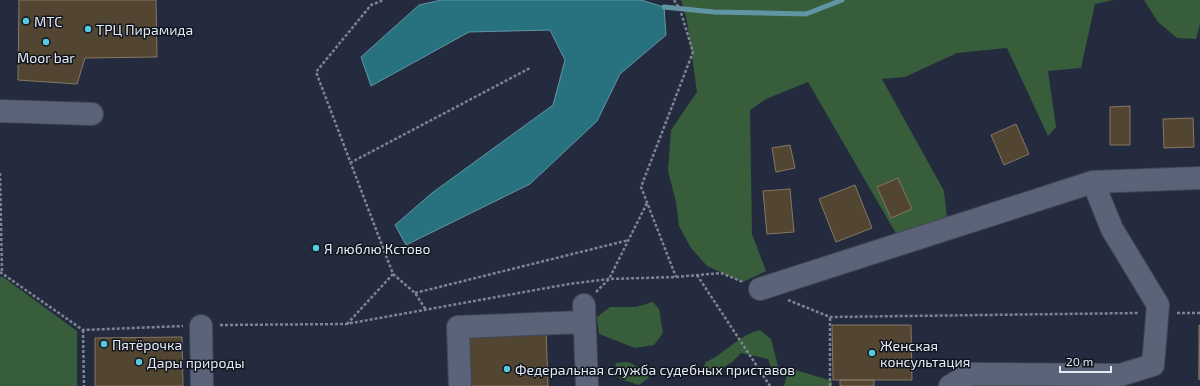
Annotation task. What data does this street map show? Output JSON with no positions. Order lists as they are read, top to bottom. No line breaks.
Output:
{"places":["МТС","ТРЦ Пирамида","Moor bar","Я люблю Кстово","Пятёрочка","Женская консультация","Дары природы","Федеральная служба судебных приставов"],"scale_bar":"20 m"}
